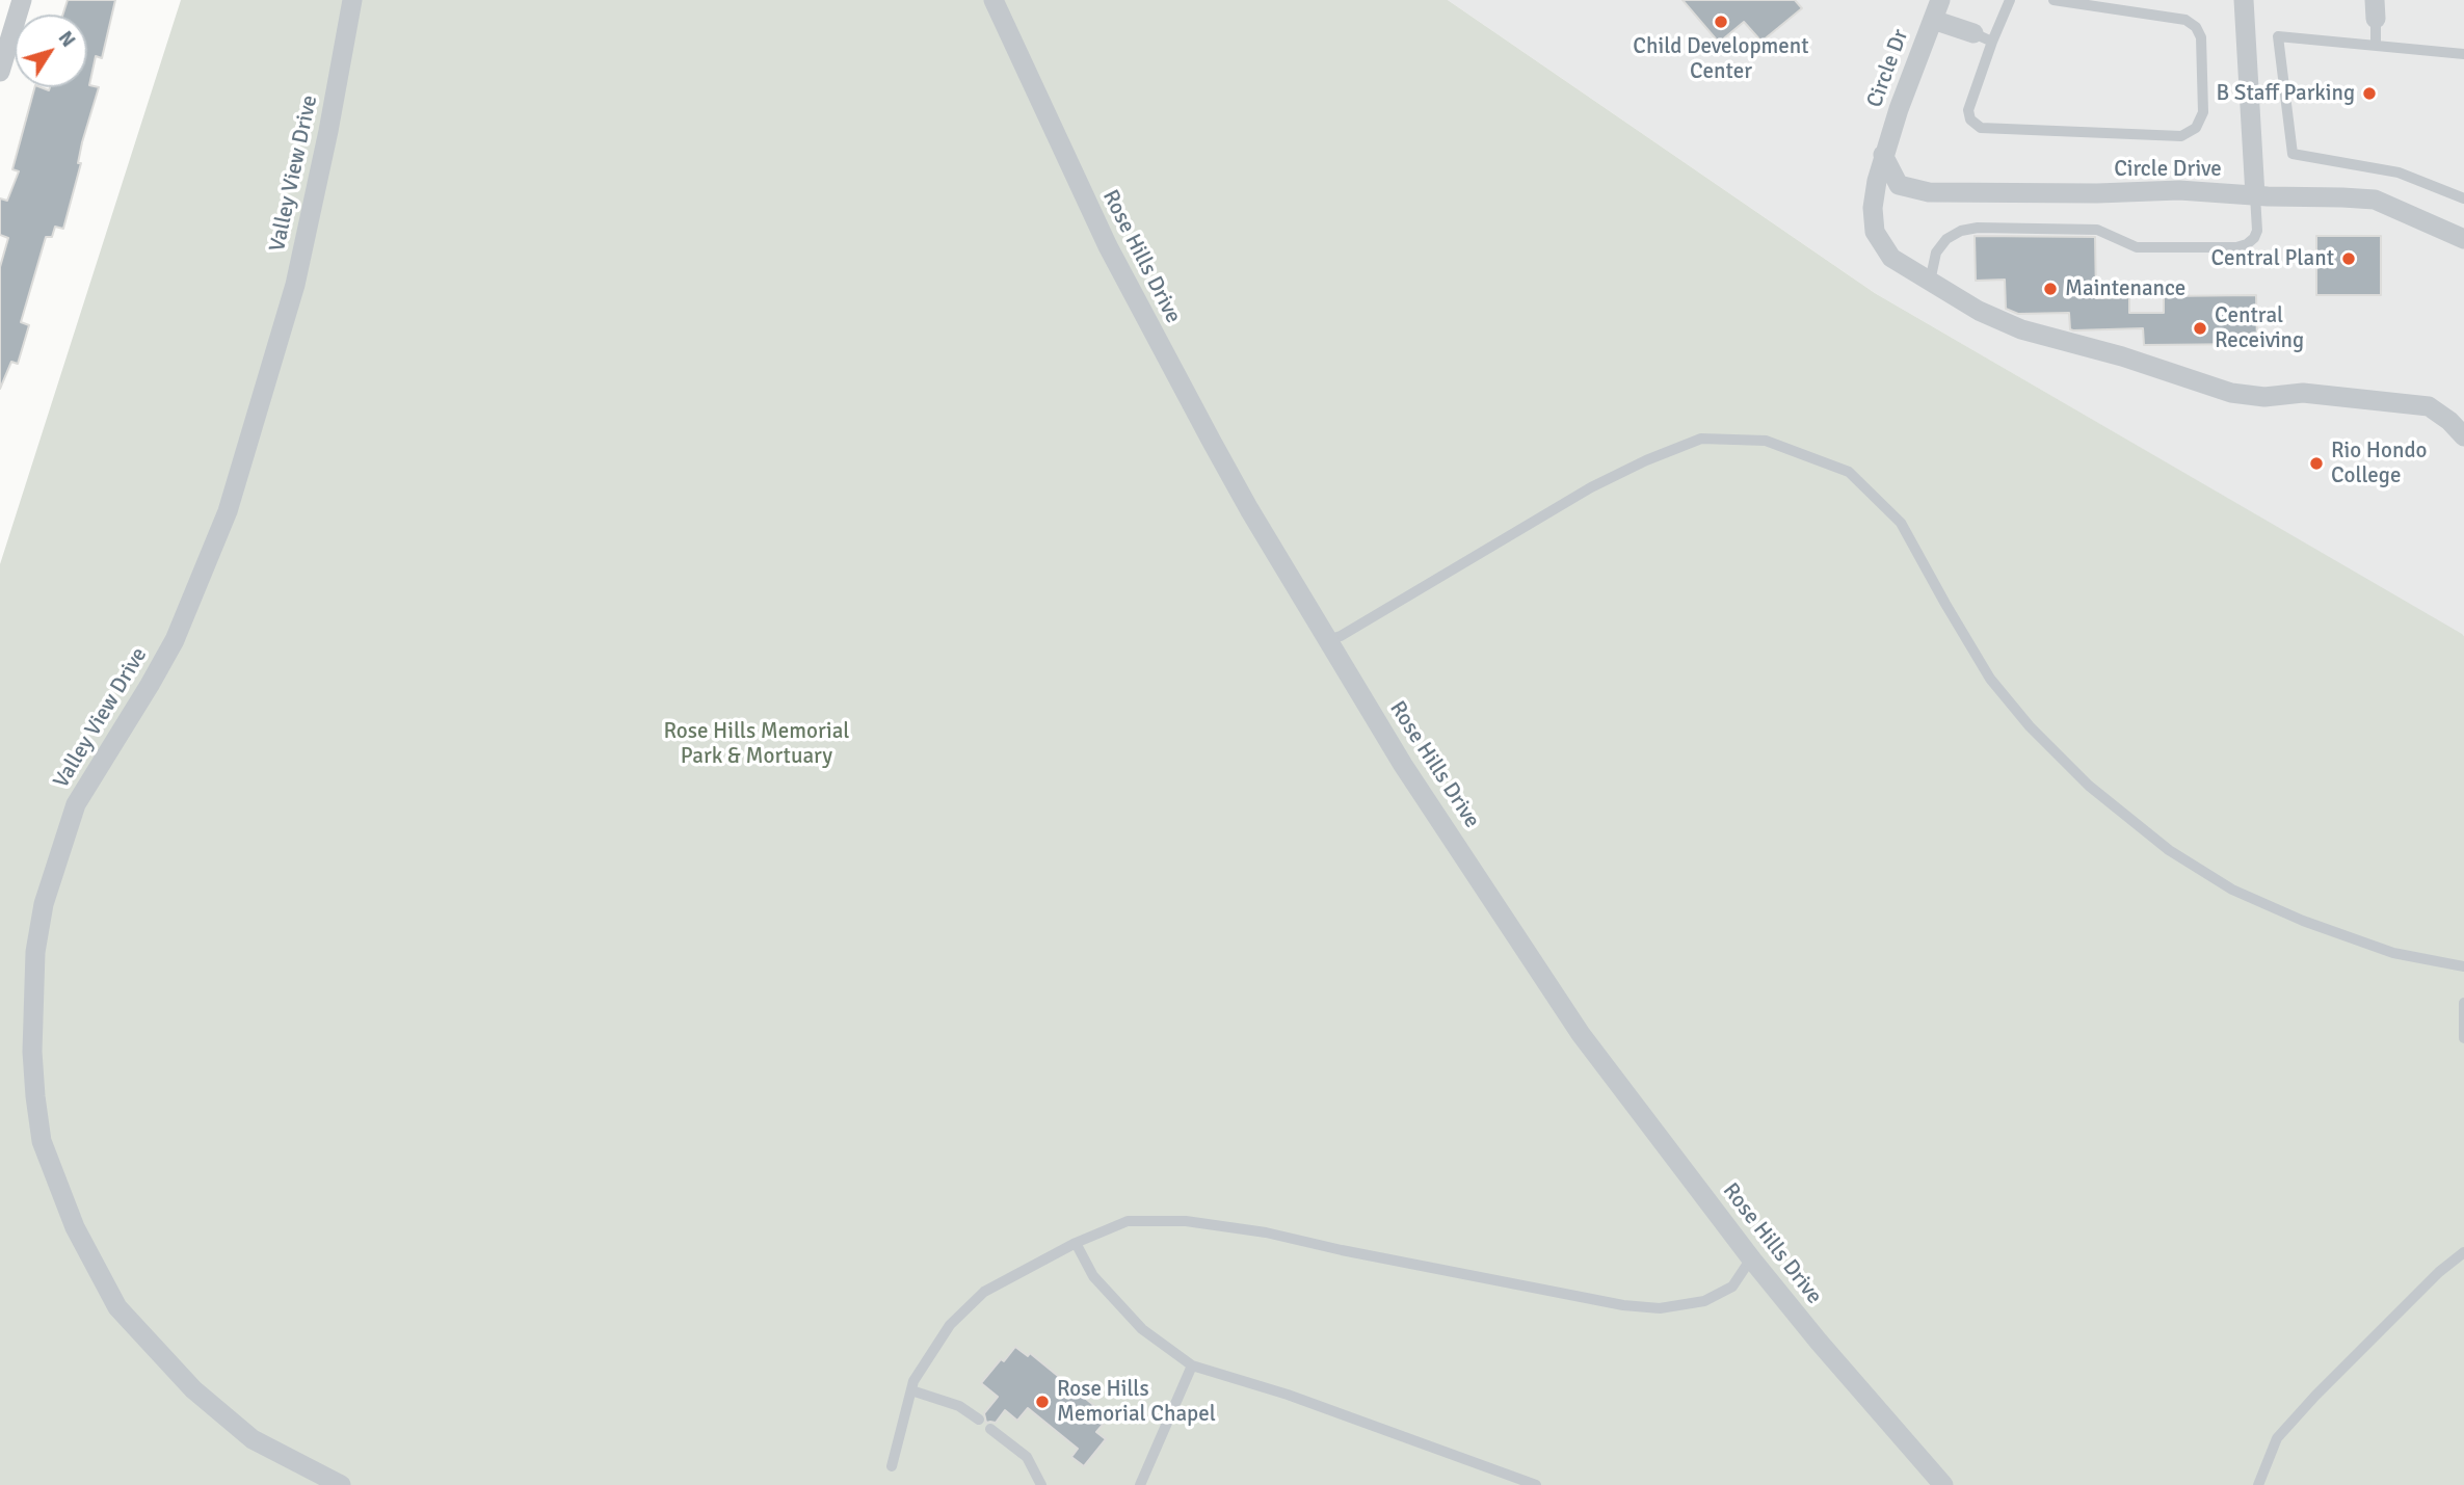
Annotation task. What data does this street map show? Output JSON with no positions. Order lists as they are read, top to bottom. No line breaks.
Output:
{"streets":{"street":["Circle Dr","Circle Drive","Valley View Drive","Rose Hills Drive"]},"crossings":[["Circle Dr","Circle Drive"]],"parks":["Rose Hills Memorial Park & Mortuary"],"places":["Child Development Center","B Staff Parking","Central Plant","Maintenance","Central Receiving","Rio Hondo College","Rose Hills Memorial Chapel"],"north":"top right"}
